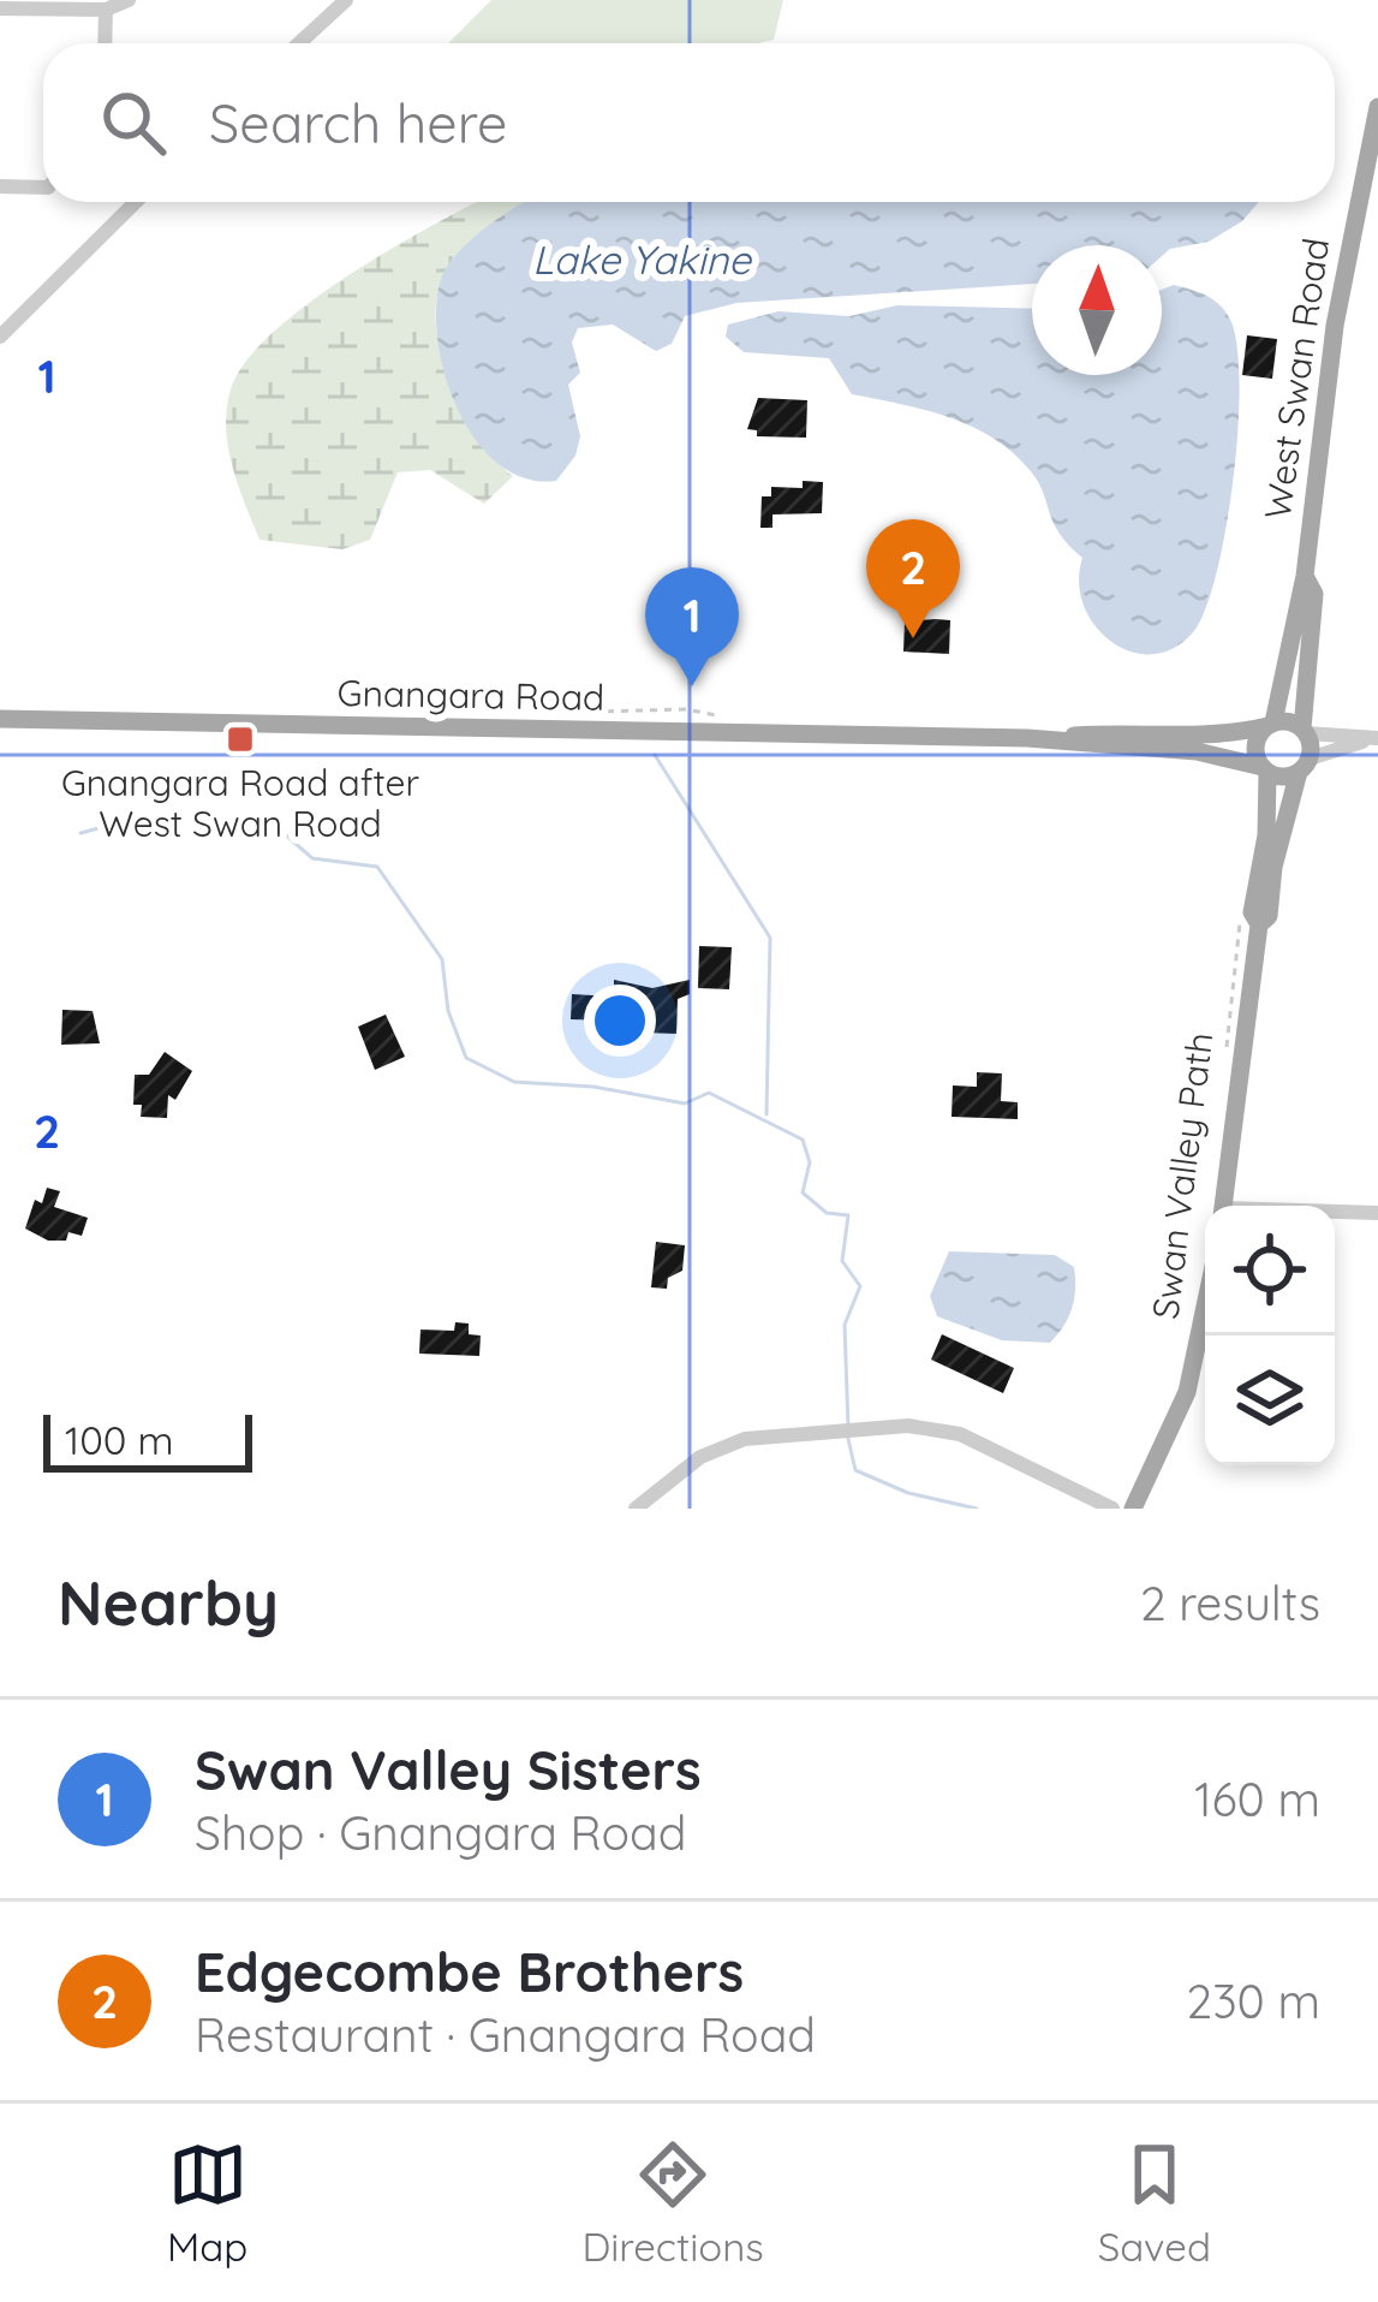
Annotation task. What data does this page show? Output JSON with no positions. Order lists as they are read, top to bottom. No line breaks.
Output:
{"streets":{"main road":["West Swan Road","Gnangara Road"],"path":["Swan Valley Path"]},"crossings":[["West Swan Road","Gnangara Road"]],"water":["Lake Yakine"],"places":{"transit":["Gnangara Road after West Swan Road"]},"scale_bar":"100 m","north":"top","page":{"search":"Search here","pins":["2","1"],"scale":"100 m","heading":["Nearby","2 results"],"list":[{"mark":"1","name":"Swan Valley Sisters","note":"Shop · Gnangara Road","value":"160 m"},{"mark":"2","name":"Edgecombe Brothers","note":"Restaurant · Gnangara Road","value":"230 m"}],"nav":["Map","Directions","Saved"]},"grid":{"rows":["1","2"]}}
